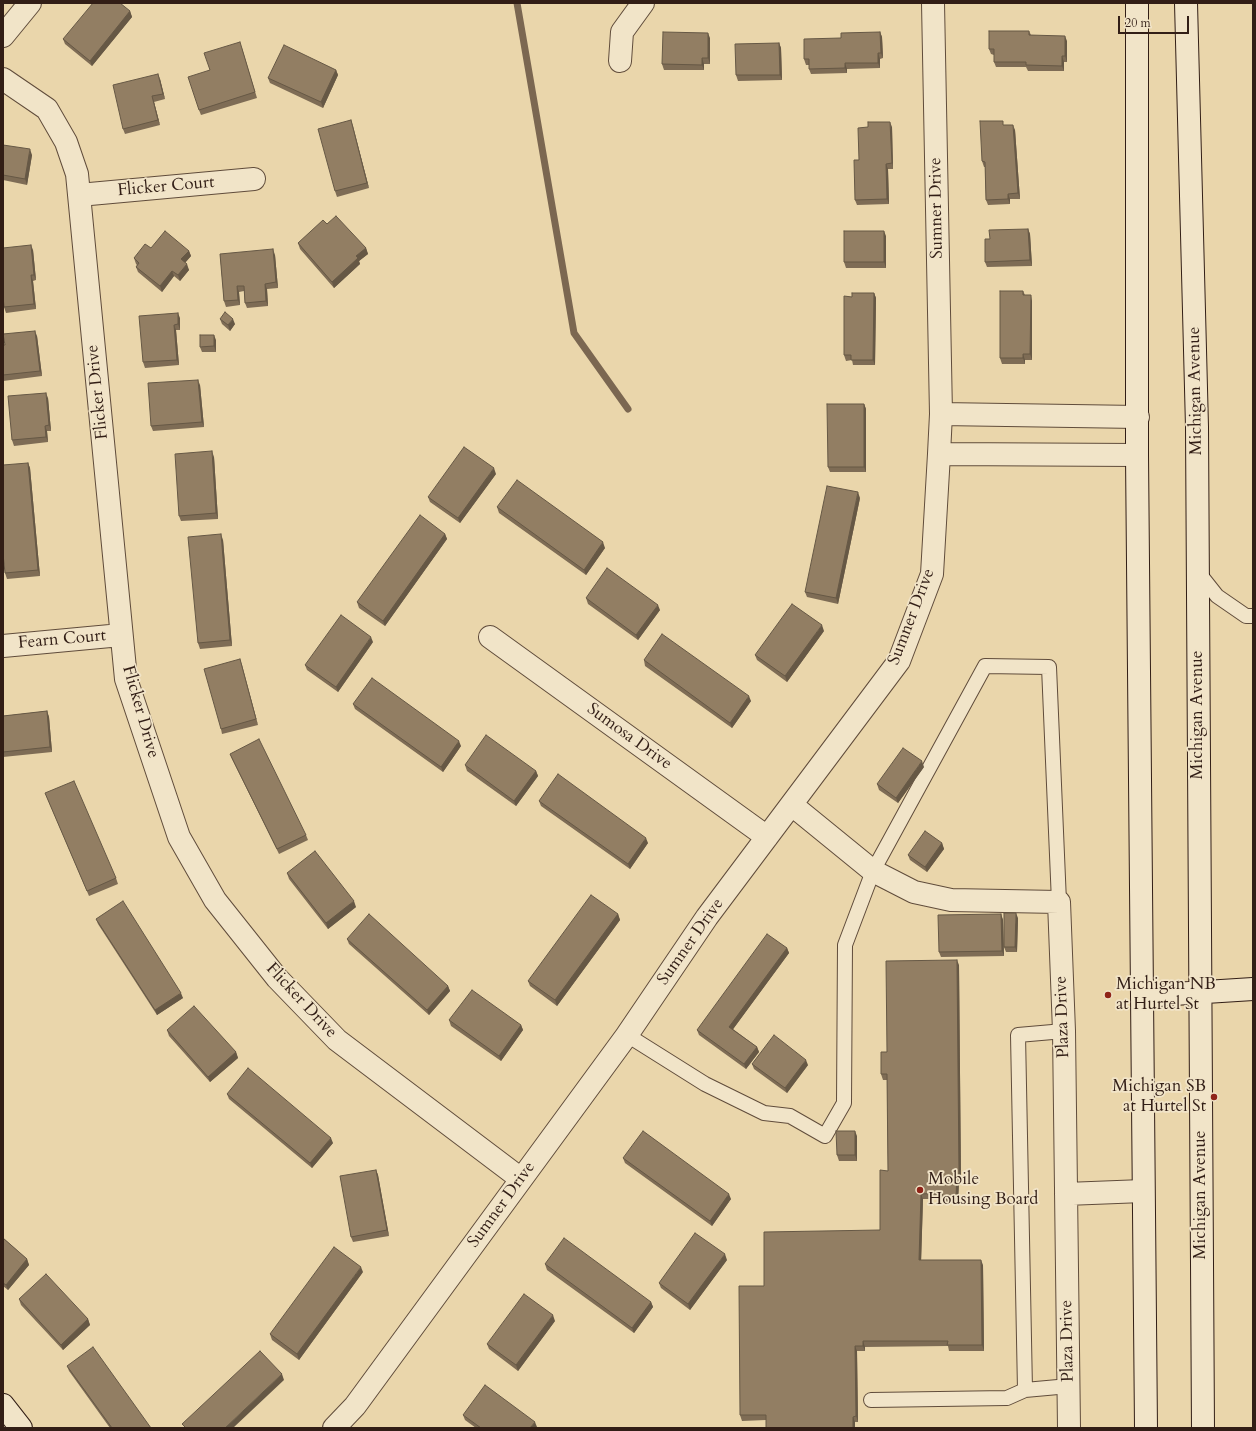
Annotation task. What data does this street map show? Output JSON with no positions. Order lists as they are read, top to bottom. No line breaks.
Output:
{"streets":{"street":["Flicker Court","Sumner Drive","Michigan Avenue","Flicker Drive","Fearn Court","Sumosa Drive","Plaza Drive"]},"crossings":[["Flicker Court","Flicker Drive"],["Sumner Drive","Flicker Drive"],["Sumner Drive","Sumosa Drive"],["Flicker Drive","Fearn Court"]],"places":["Michigan NB at Hurtel St","Michigan SB at Hurtel St","Mobile Housing Board"],"scale_bar":"20 m"}
